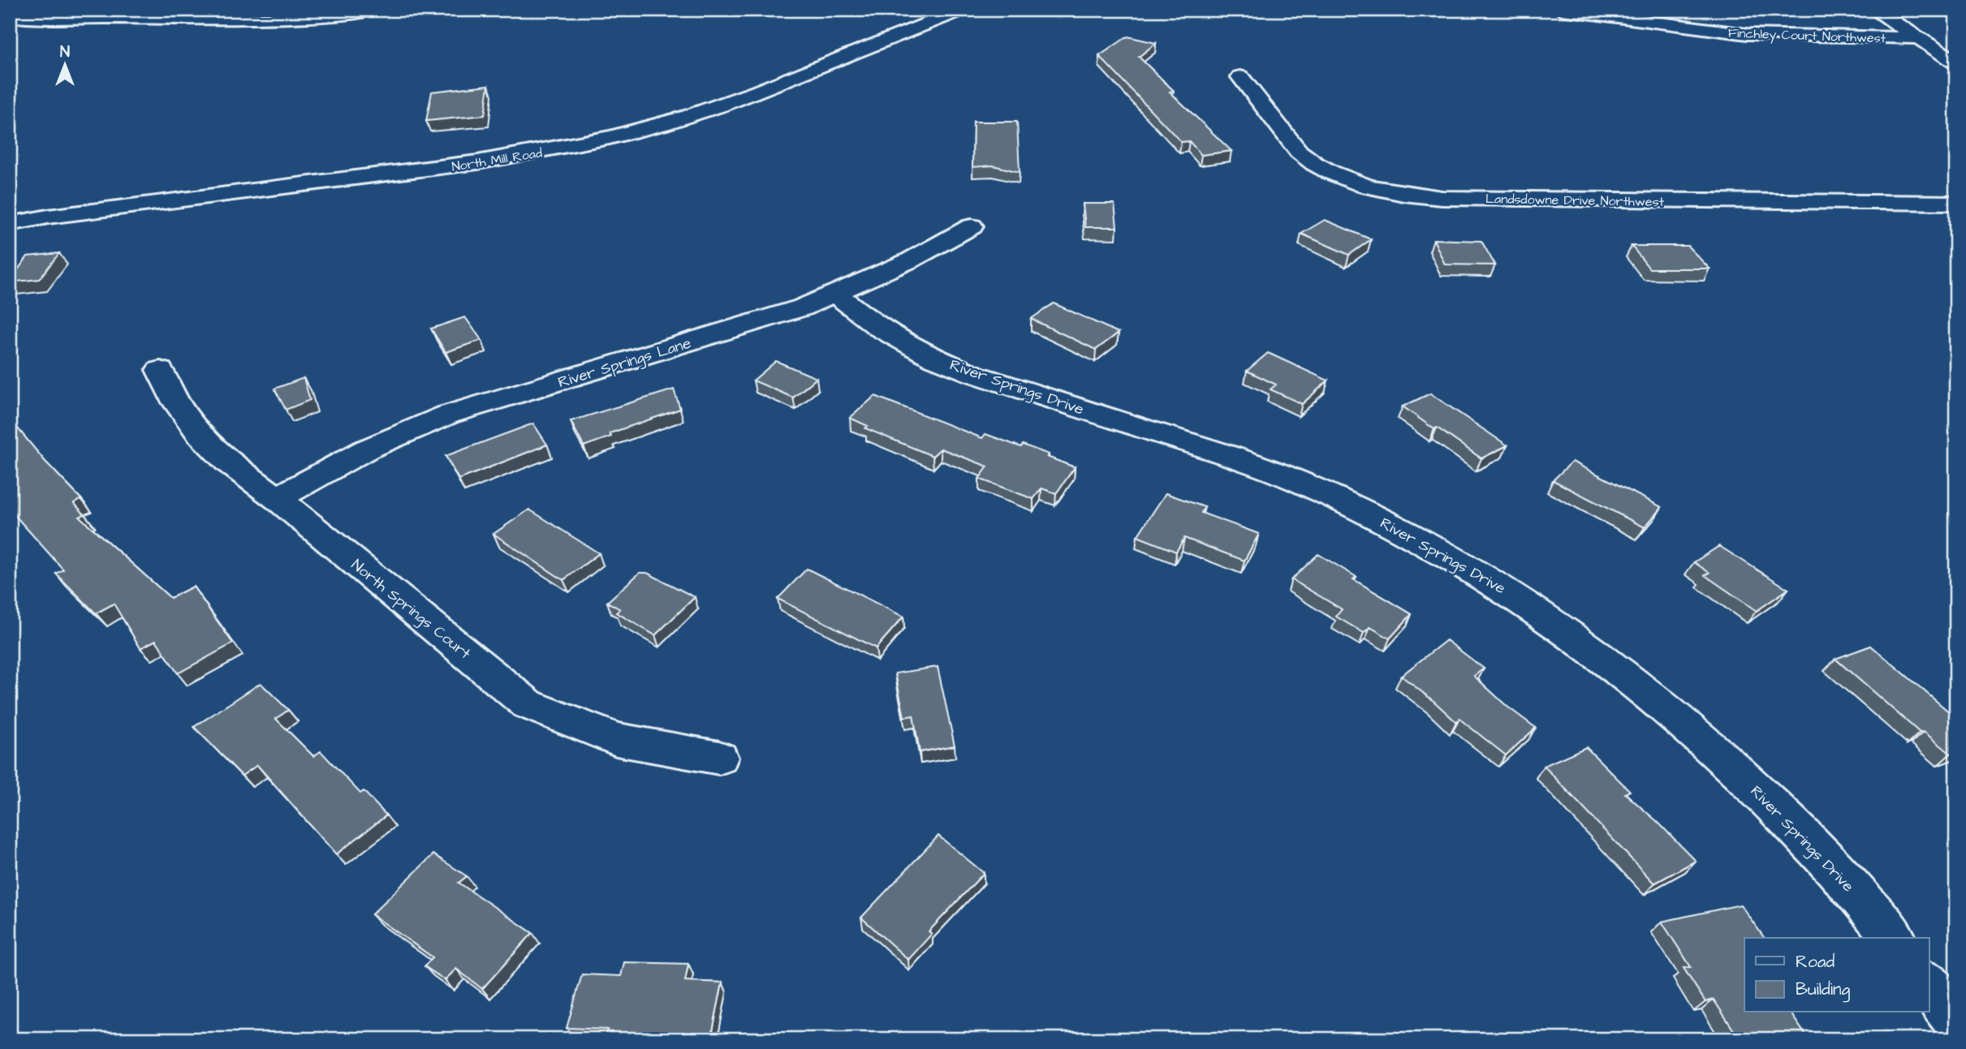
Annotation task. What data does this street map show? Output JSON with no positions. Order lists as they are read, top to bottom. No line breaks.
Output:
{"streets":{"street":["Finchley Court Northwest","North Mill Road","Landsdowne Drive Northwest","River Springs Lane","River Springs Drive","North Springs Court"]},"crossings":[["River Springs Lane","River Springs Drive"],["River Springs Lane","North Springs Court"]],"legend":["Road","Building"],"north":"top"}
